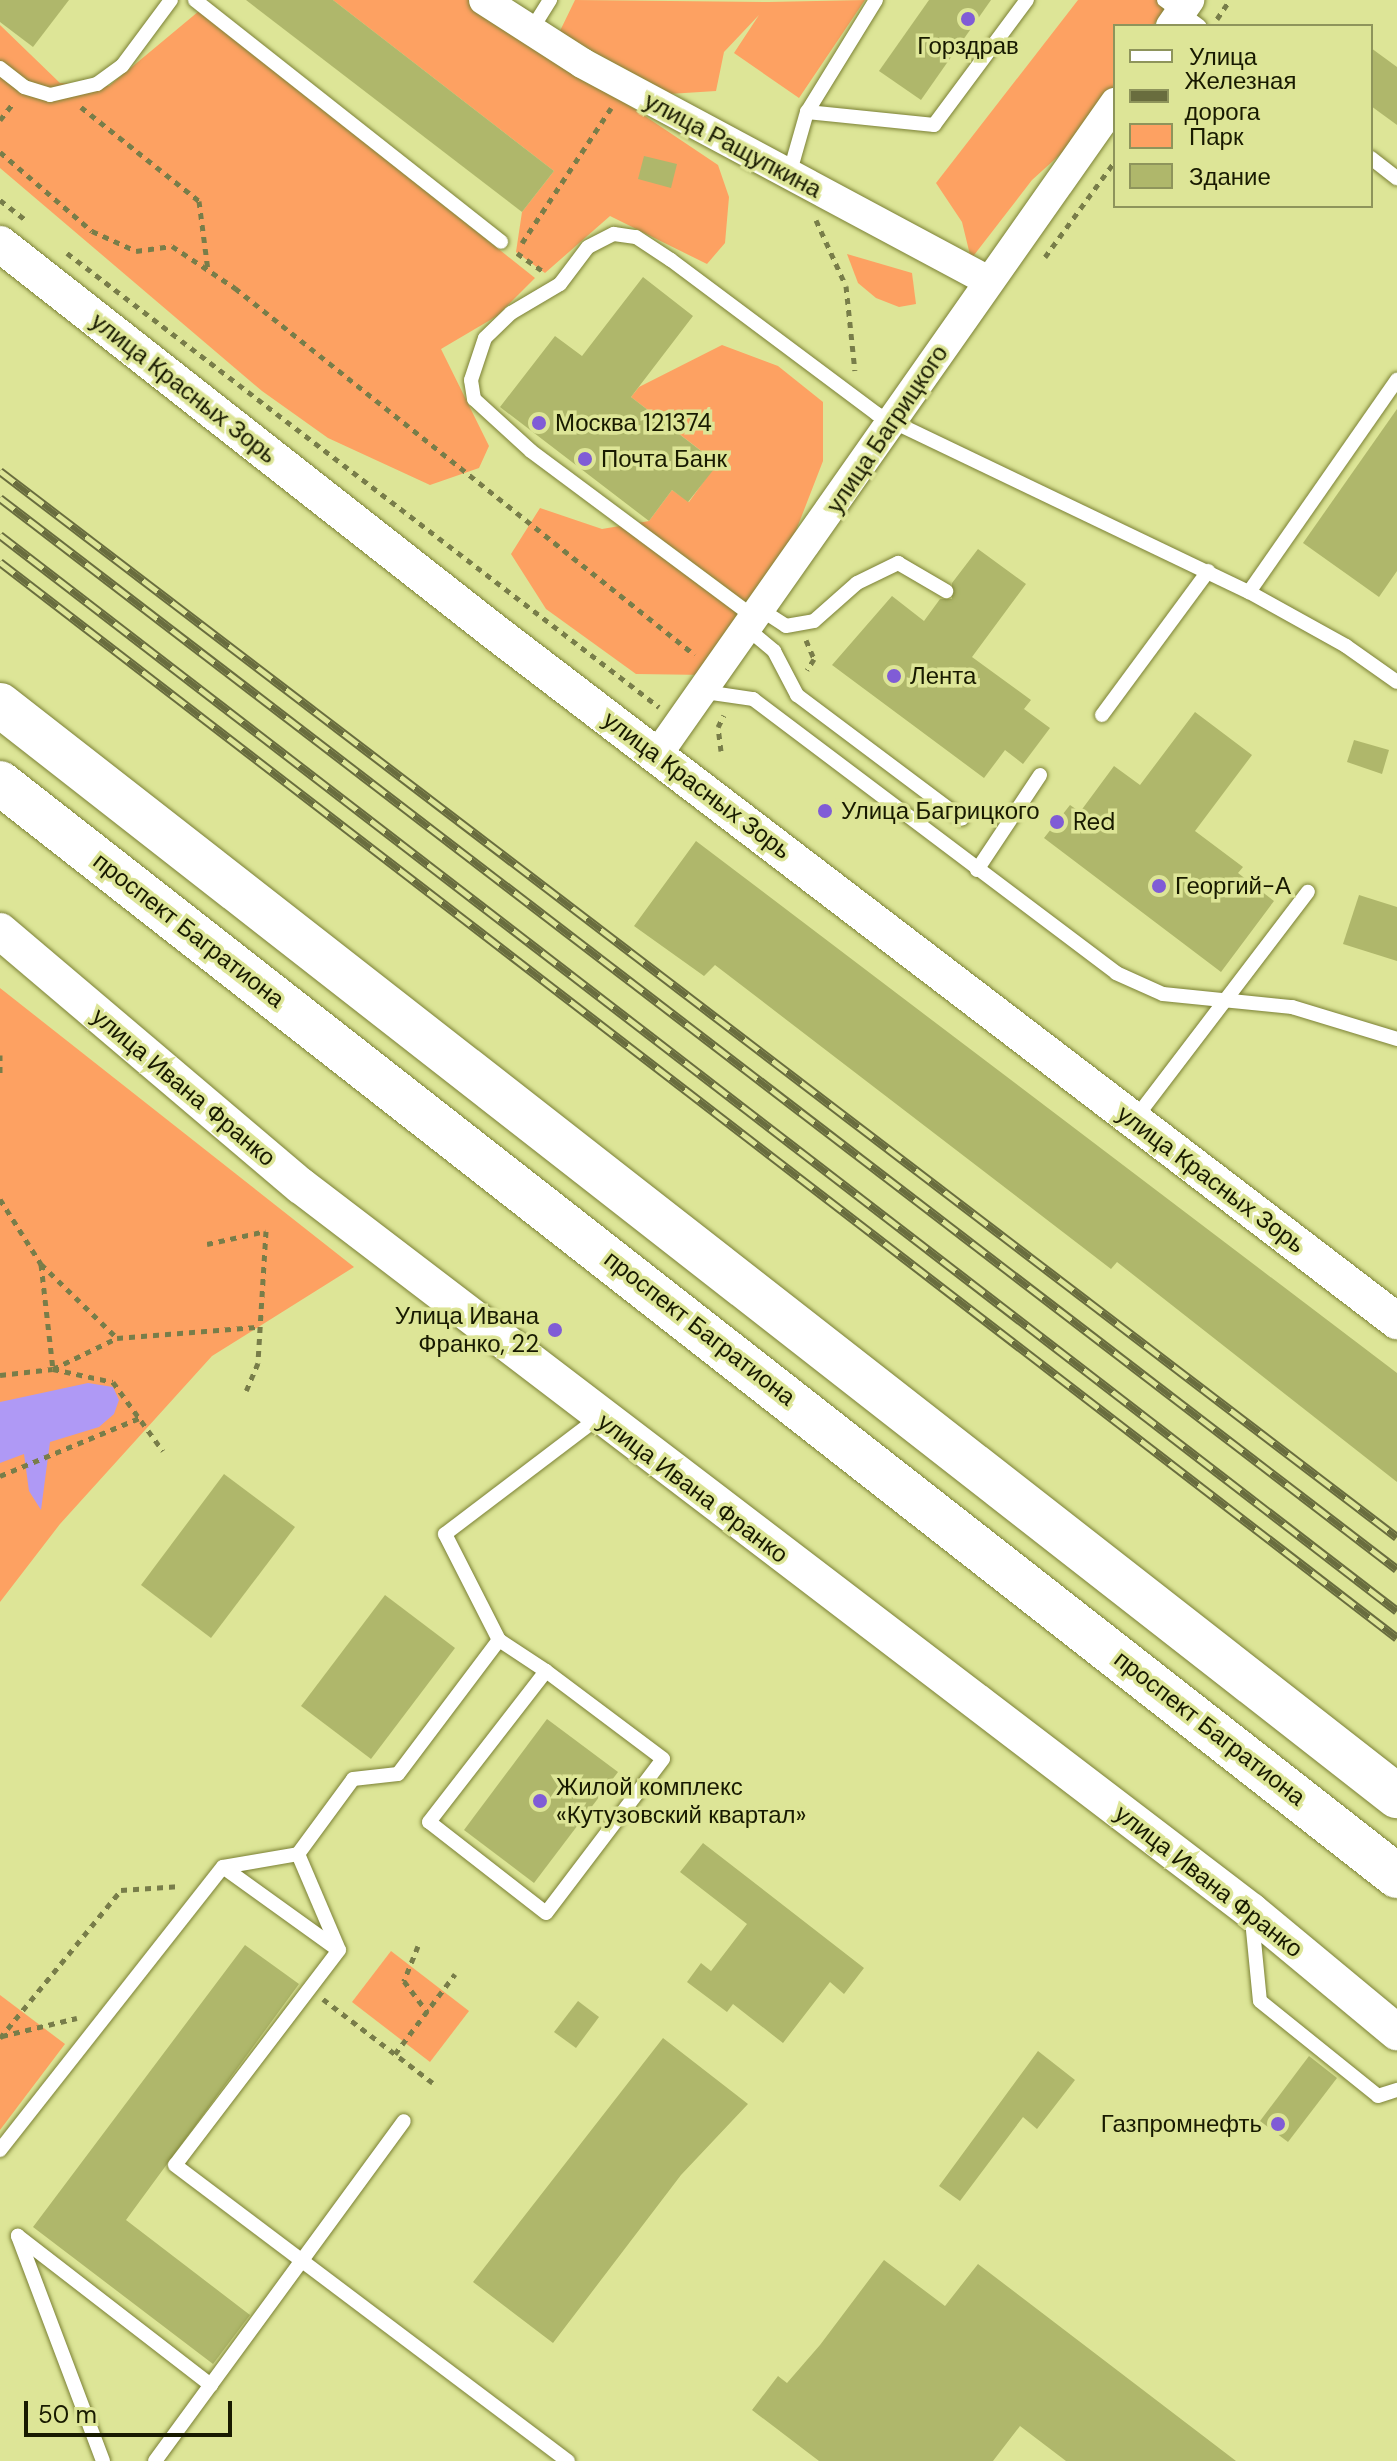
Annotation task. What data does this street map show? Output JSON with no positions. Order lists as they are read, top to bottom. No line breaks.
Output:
{"streets":{"main road":["проспект Багратиона"],"street":["улица Ращупкина","улица Красных Зорь","улица Багрицкого","улица Ивана Франко"]},"crossings":[["улица Ращупкина","улица Багрицкого"],["улица Красных Зорь","улица Багрицкого"]],"places":["Горздрав","Москва 121374","Почта Банк","Лента","Улица Багрицкого","Red","Георгий-А","Улица Ивана Франко, 22","Жилой комплекс «Кутузовский квартал»","Газпромнефть"],"legend":["Улица","Железная дорога","Парк","Здание"],"scale_bar":"50 m"}
